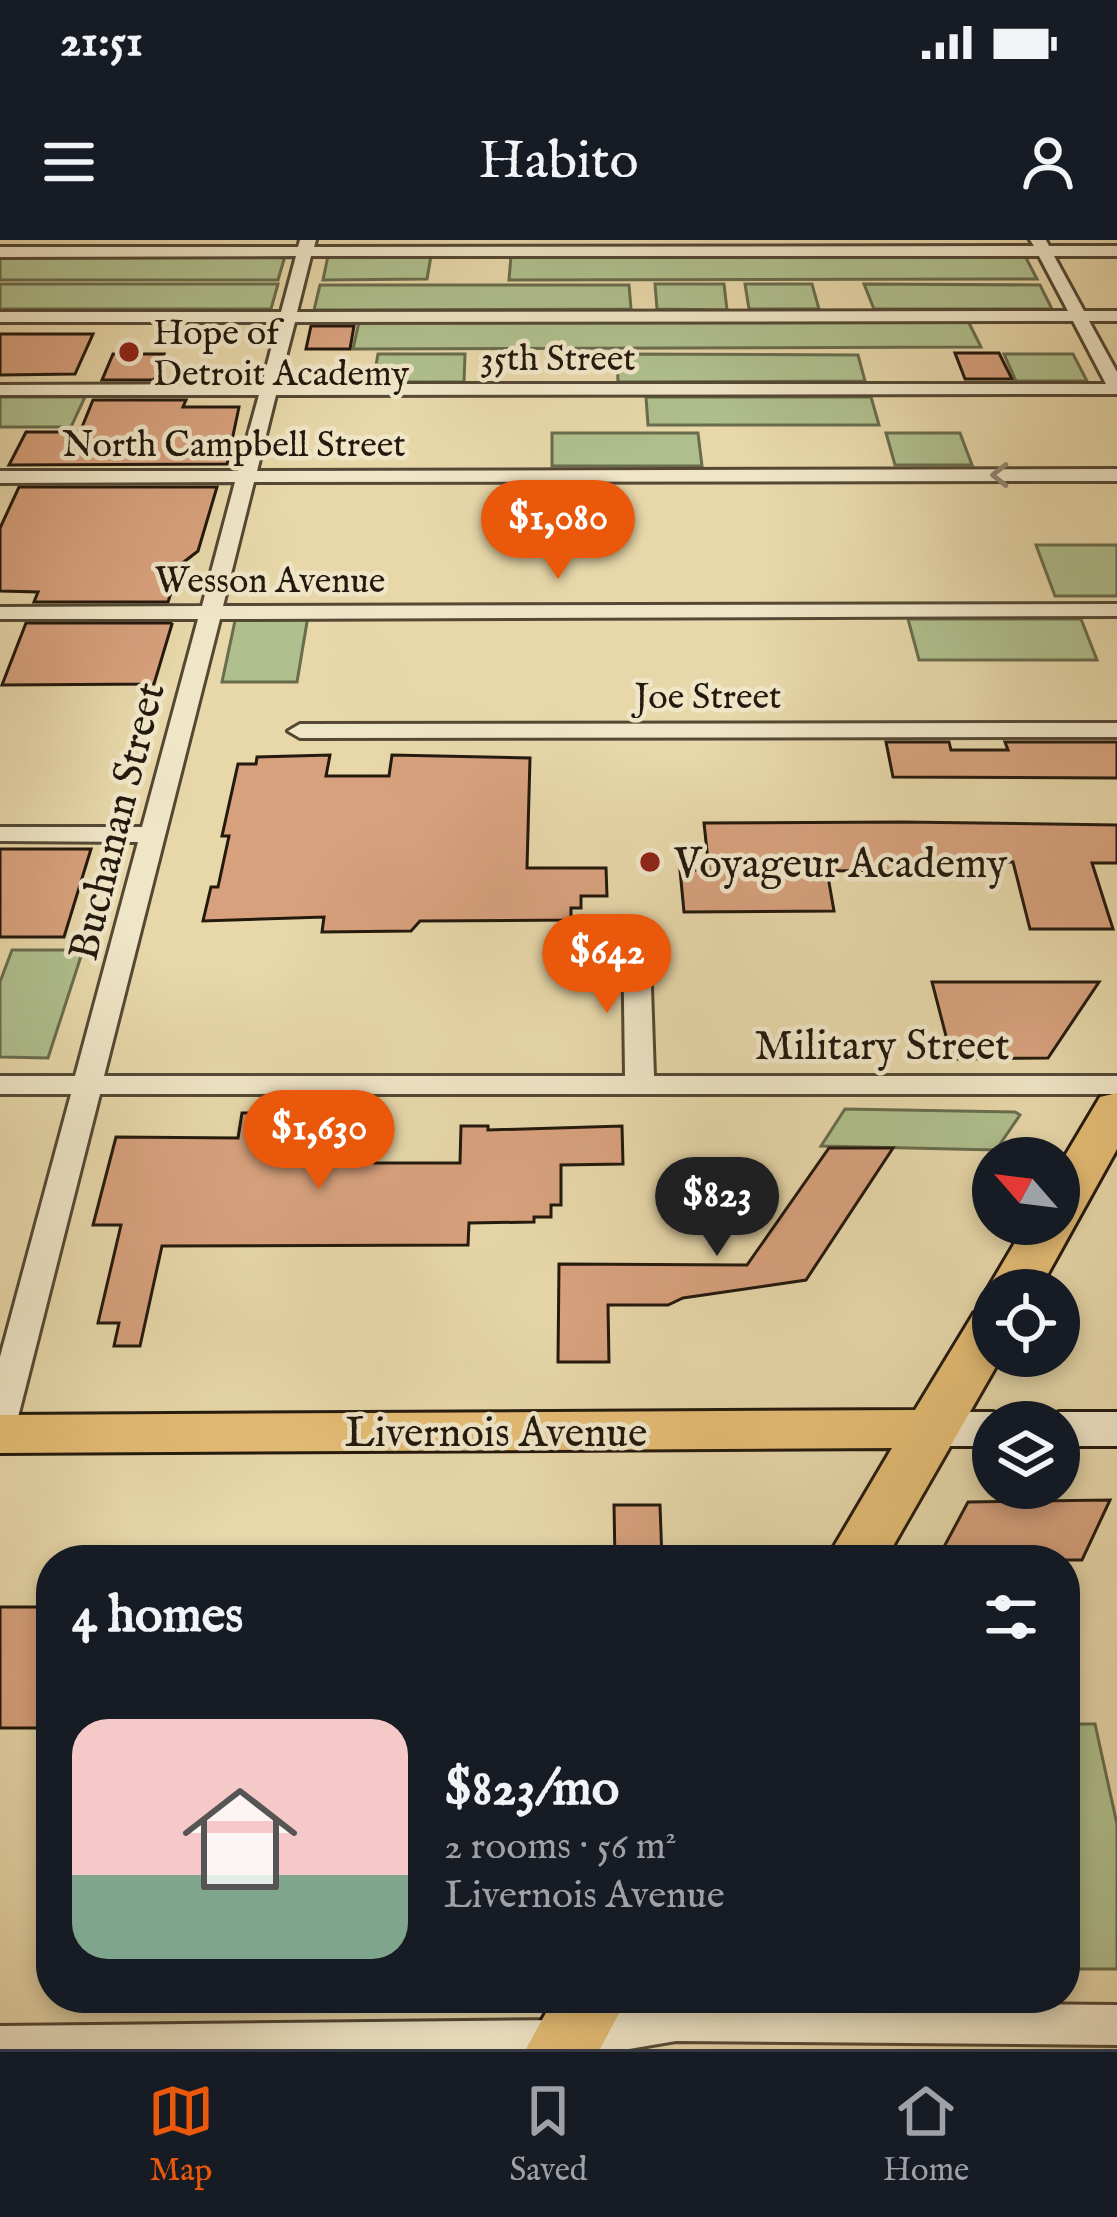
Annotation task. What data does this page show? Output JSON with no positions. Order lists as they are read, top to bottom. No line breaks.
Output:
{"streets":{"main road":["Livernois Avenue"],"street":["35th Street","North Campbell Street","Wesson Avenue","Joe Street","Buchanan Street","Military Street"]},"crossings":[["35th Street","Buchanan Street"],["North Campbell Street","Buchanan Street"],["Wesson Avenue","Buchanan Street"],["Buchanan Street","Military Street"]],"places":["Hope of Detroit Academy","Voyageur Academy"],"north":"top left","page":{"status":"21:51","header":"Habito","price":["$1,080","$642","$1,630","$823"],"heading":"4 homes","list":[{"name":"$823/mo","note":"2 rooms · 56 m² · Livernois Avenue"}],"tabs":["Map","Saved","Home"]}}
